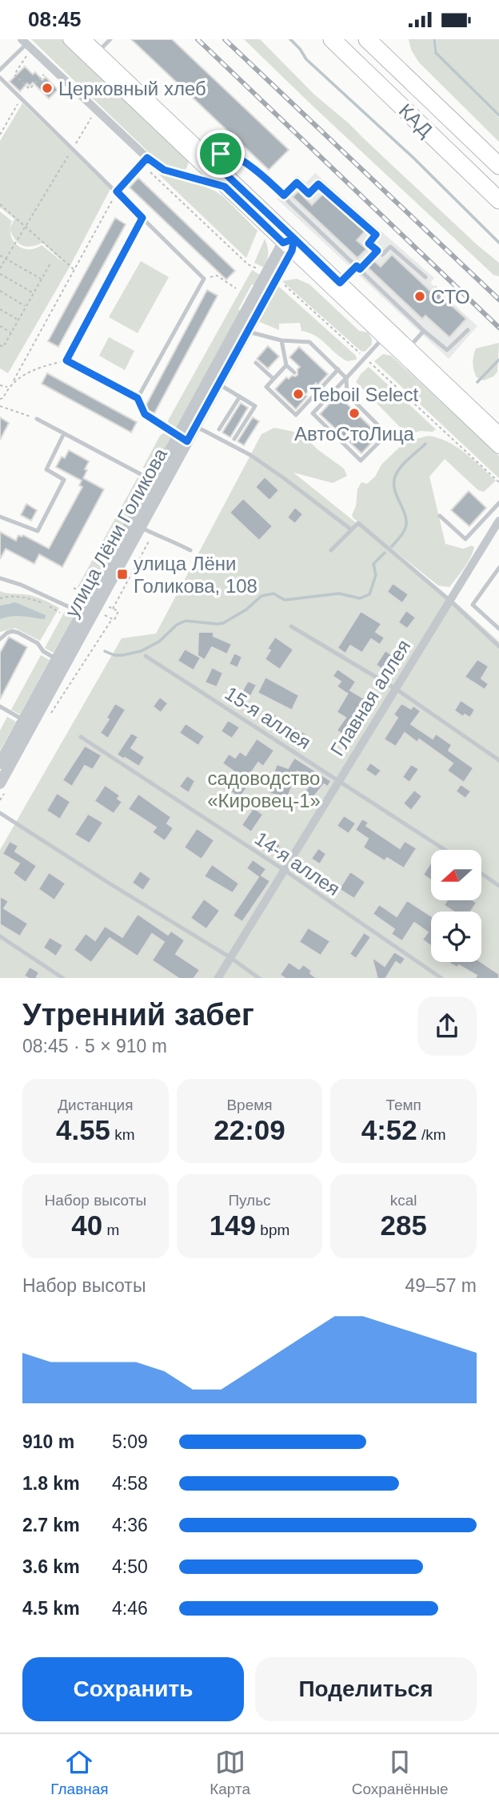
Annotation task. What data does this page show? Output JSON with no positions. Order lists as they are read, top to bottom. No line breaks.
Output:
{"streets":{"highway":["КАД"],"street":["улица Лёни Голикова","Главная аллея"],"lane":["15-я аллея","14-я аллея"]},"crossings":[["Главная аллея","15-я аллея"],["Главная аллея","14-я аллея"]],"parks":["садоводство «Кировец-1»"],"places":{"other":["Церковный хлеб","СТО","Teboil Select","АвтоСтоЛица"],"transit":["улица Лёни Голикова, 108"]},"north":"left","page":{"status":"08:45","heading":["Утренний забег","08:45 · 5 × 910 m"],"stats":[["Дистанция","4.55 km"],["Время","22:09"],["Темп","4:52 /km"],["Набор высоты","40 m"],["Пульс","149 bpm"],["kcal","285"]],"chart":["Набор высоты","49–57 m"],"list":[{"name":"910 m","note":"5:09"},{"name":"1.8 km","note":"4:58"},{"name":"2.7 km","note":"4:36"},{"name":"3.6 km","note":"4:50"},{"name":"4.5 km","note":"4:46"}],"buttons":["Сохранить","Поделиться"],"tabs":["Главная","Карта","Сохранённые"]}}
